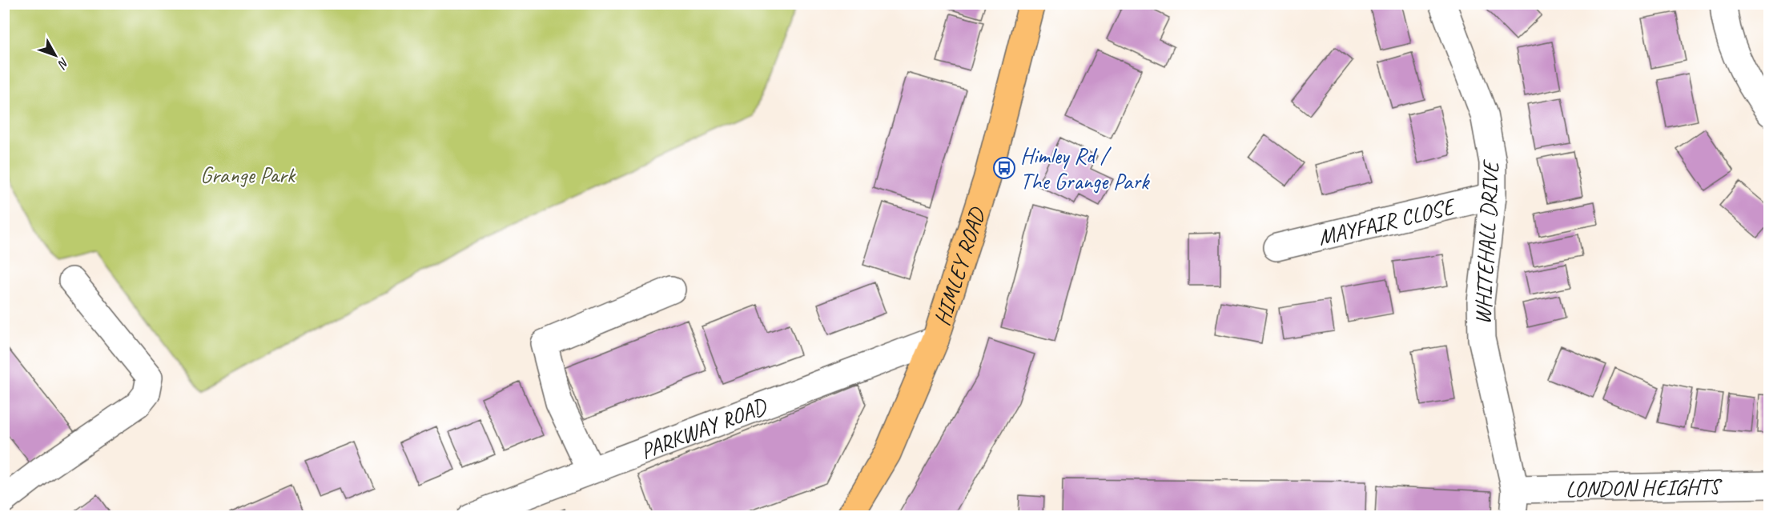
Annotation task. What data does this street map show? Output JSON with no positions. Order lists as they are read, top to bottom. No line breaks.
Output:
{"streets":{"main road":["HIMLEY ROAD"],"street":["MAYFAIR CLOSE","WHITEHALL DRIVE","PARKWAY ROAD","LONDON HEIGHTS"]},"crossings":[["MAYFAIR CLOSE","WHITEHALL DRIVE"],["WHITEHALL DRIVE","LONDON HEIGHTS"],["HIMLEY ROAD","PARKWAY ROAD"]],"parks":["Grange Park"],"places":{"bus stop":["Himley Rd / The Grange Park"]},"north":"bottom right"}
